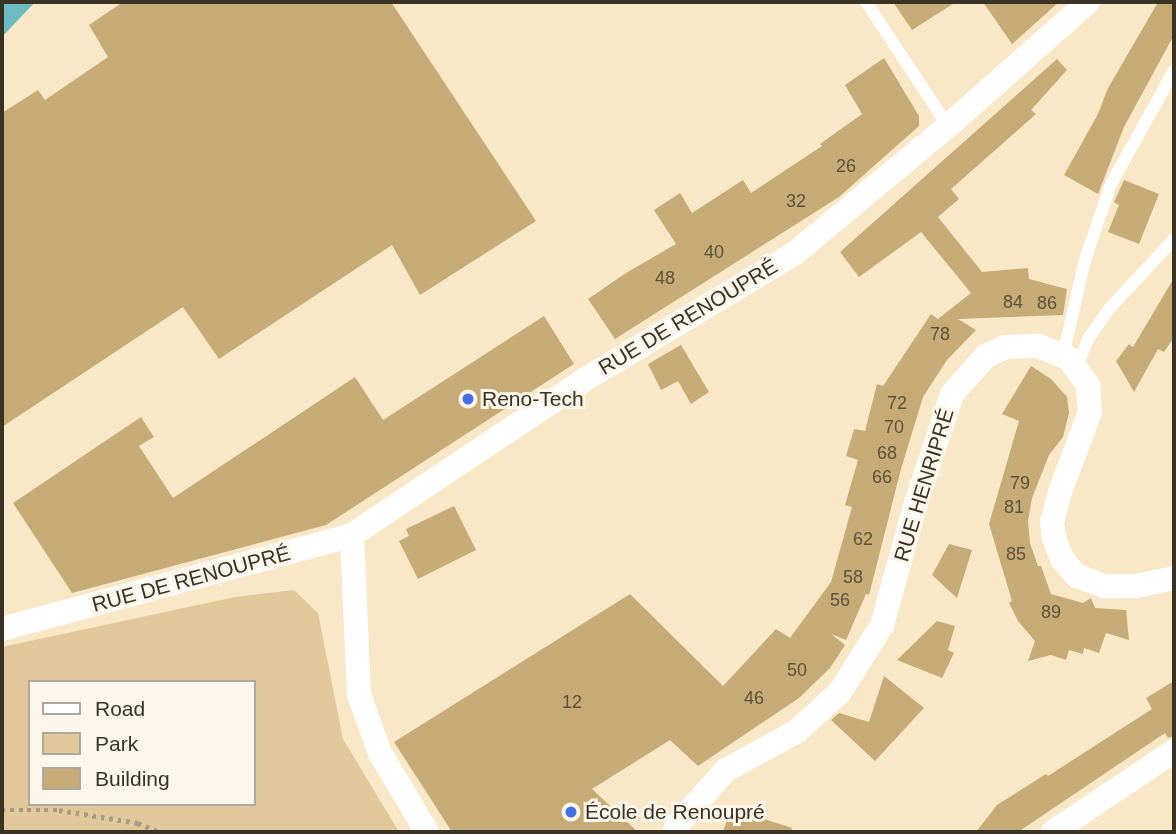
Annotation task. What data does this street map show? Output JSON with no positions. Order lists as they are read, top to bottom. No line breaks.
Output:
{"streets":{"street":["RUE DE RENOUPRÉ","RUE HENRIPRÉ"]},"places":["Reno-Tech","École de Renoupré"],"house_numbers":["26","32","40","48","84","86","78","72","70","68","66","79","81","62","85","58","56","89","50","46","12"],"legend":["Road","Park","Building"]}
